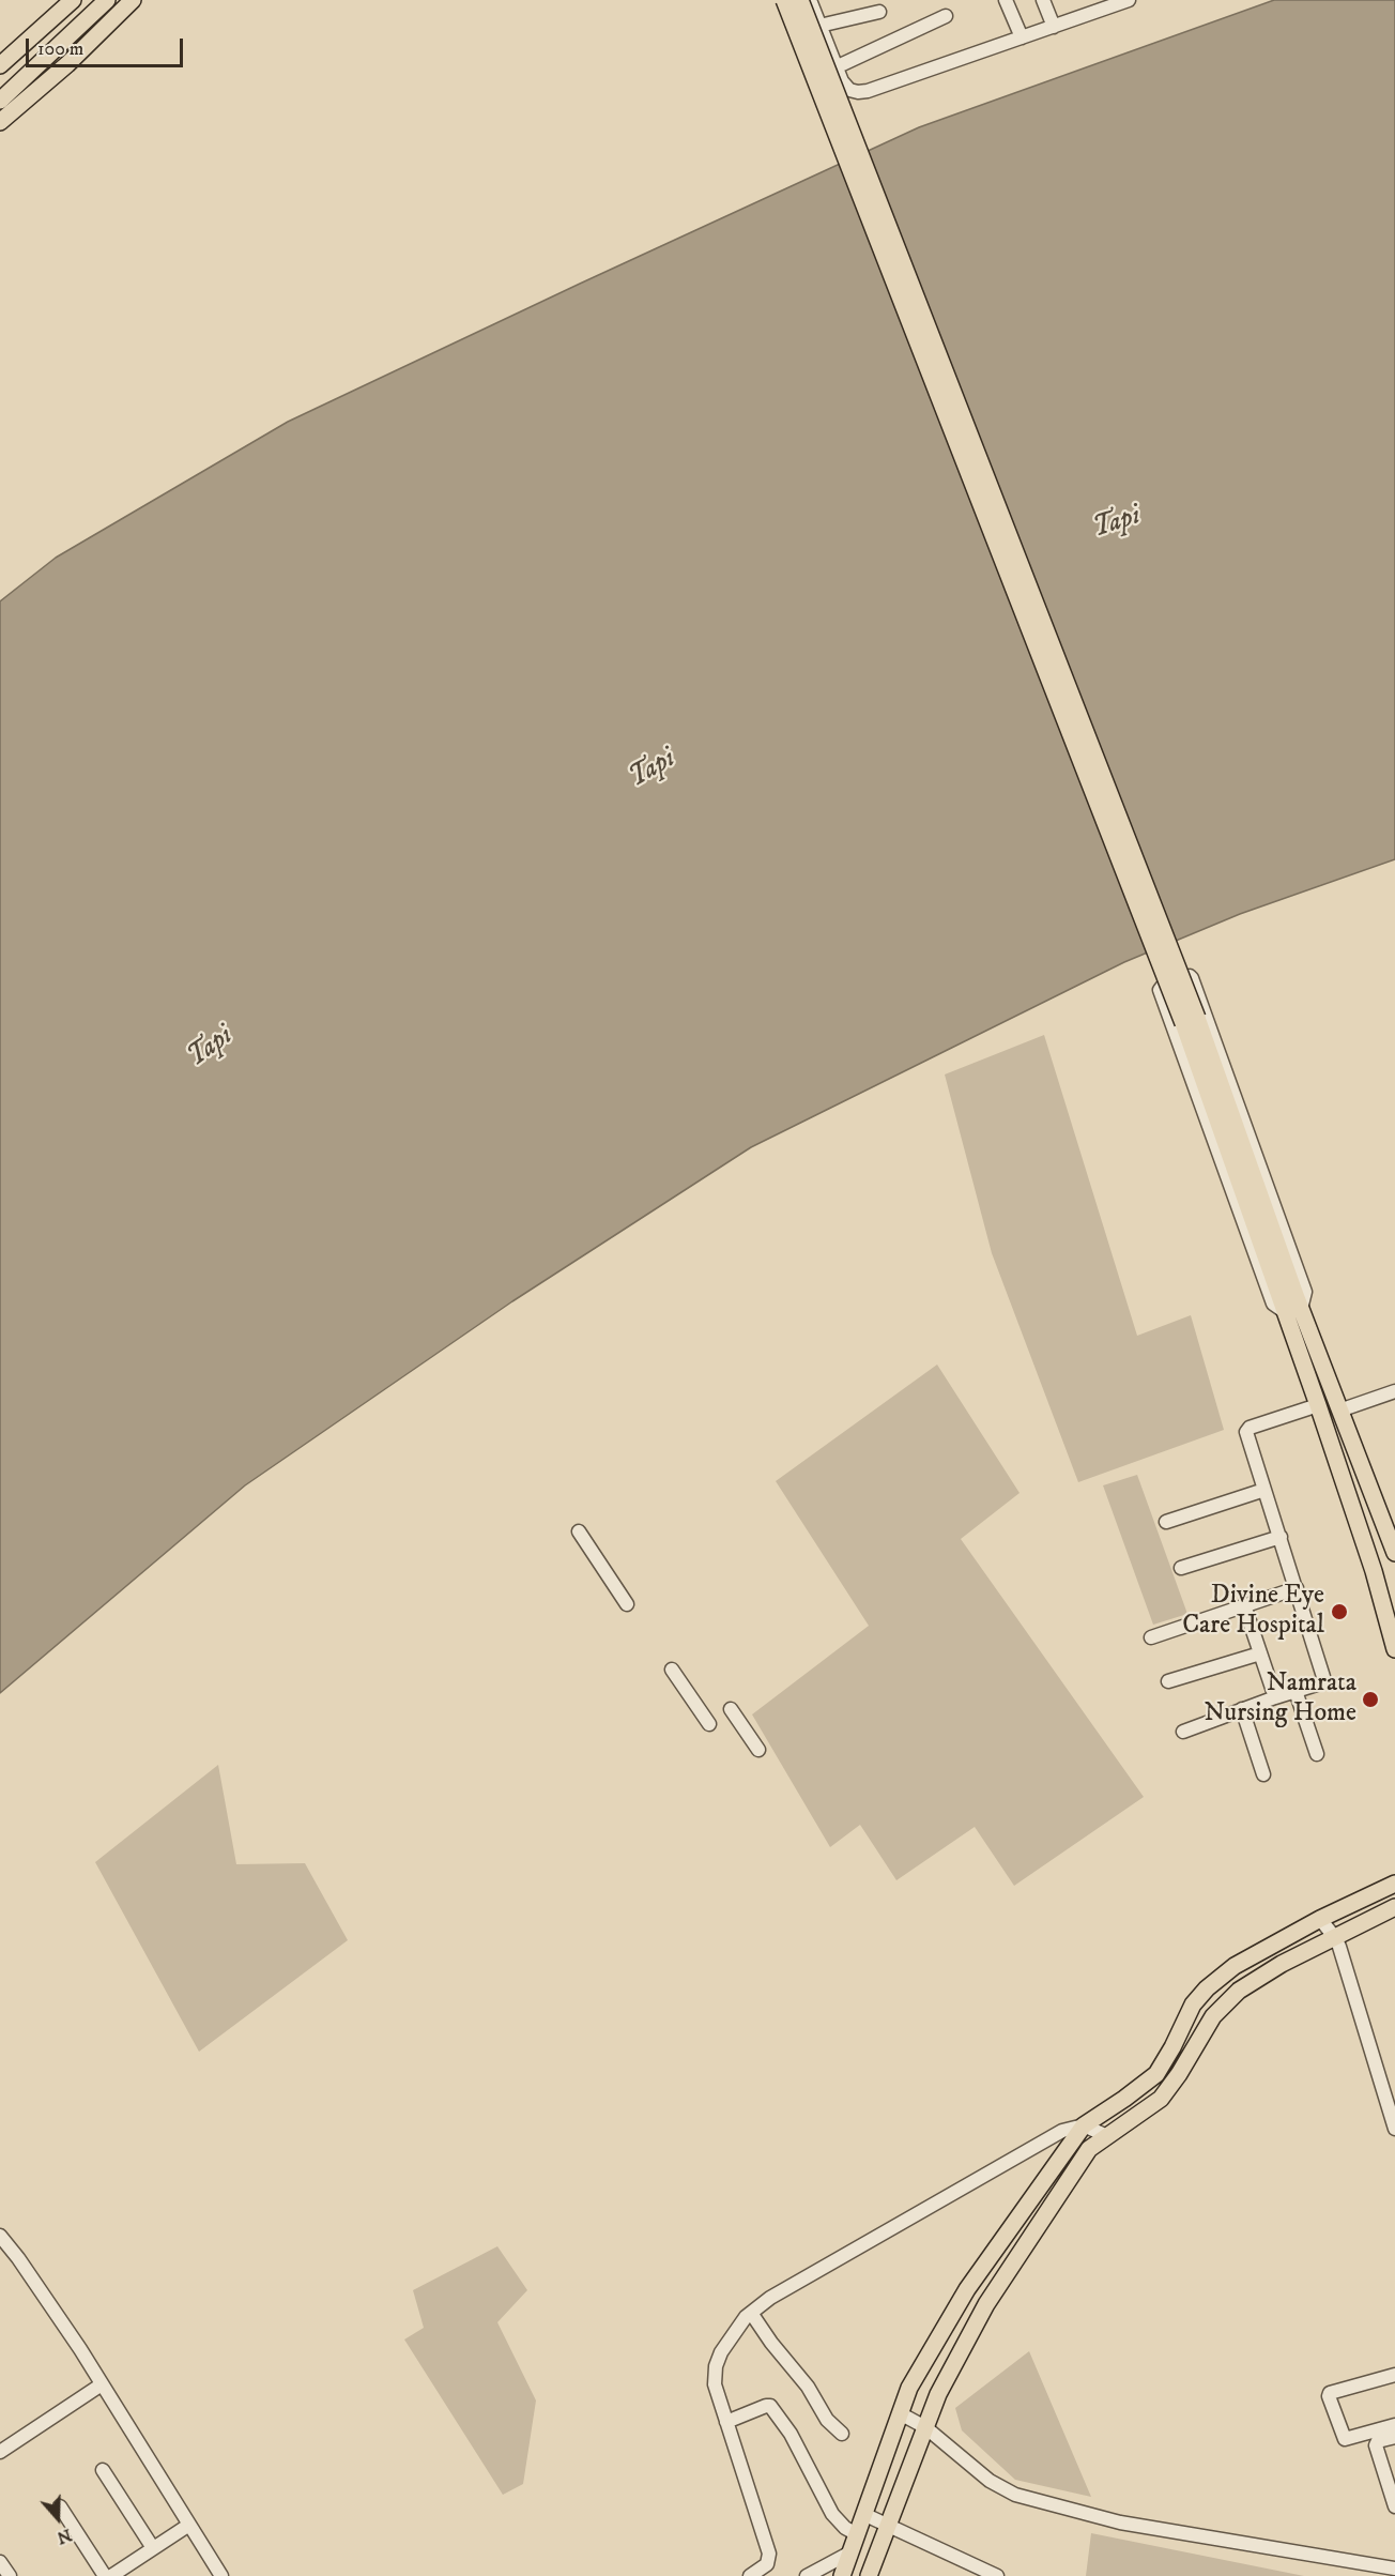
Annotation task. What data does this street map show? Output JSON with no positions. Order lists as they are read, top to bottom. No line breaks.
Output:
{"water":["Tapi"],"places":["Divine Eye Care Hospital","Namrata Nursing Home"],"scale_bar":"100 m","north":"bottom"}
